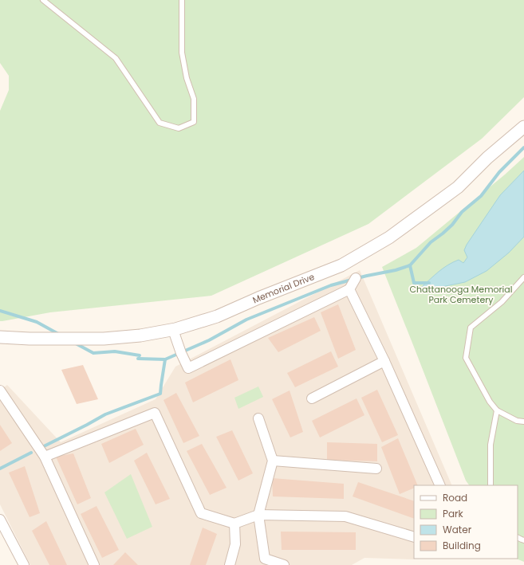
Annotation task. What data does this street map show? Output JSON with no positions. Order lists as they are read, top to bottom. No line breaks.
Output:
{"streets":{"street":["Memorial Drive"]},"parks":["Chattanooga Memorial Park Cemetery"],"legend":["Road","Park","Water","Building"]}
